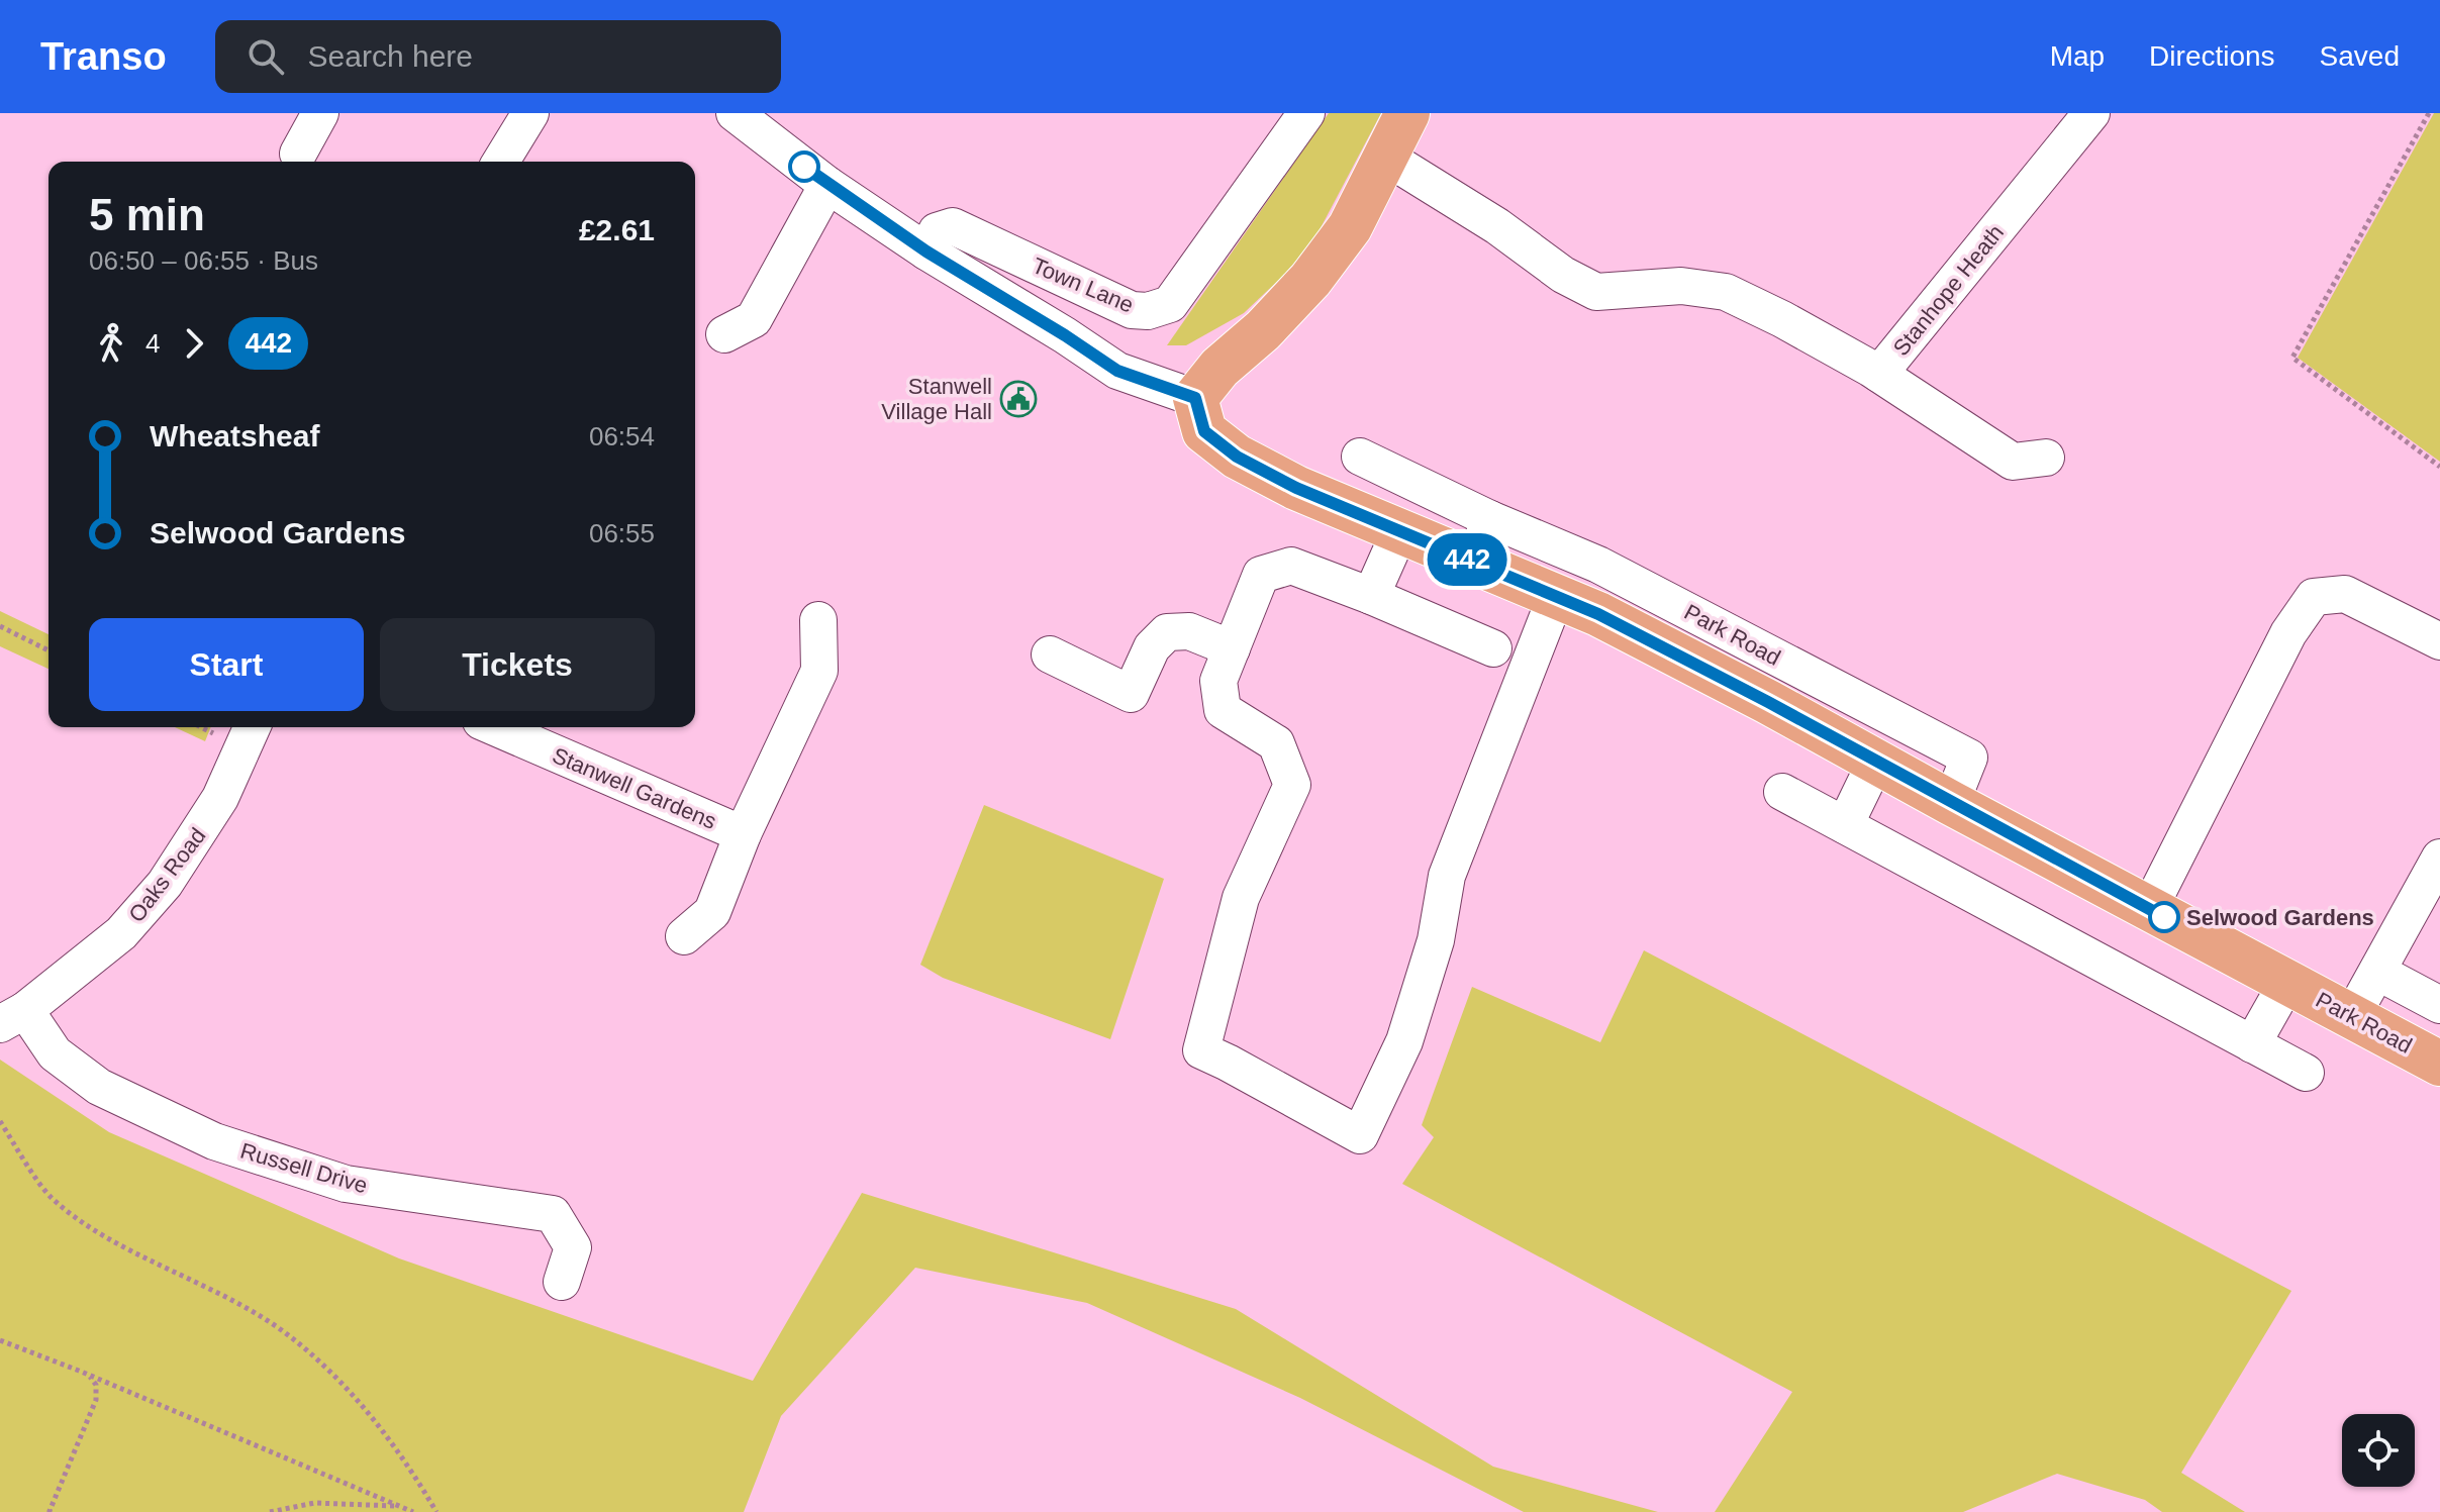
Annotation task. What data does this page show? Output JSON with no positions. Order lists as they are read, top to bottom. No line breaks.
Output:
{"streets":{"main road":["Park Road"],"street":["Town Lane","Stanhope Heath","Stanwell Gardens","Oaks Road","Russell Drive"]},"crossings":[["Oaks Road","Russell Drive"]],"places":{"public building":["Stanwell Village Hall"],"other":["Selwood Gardens"]},"lines":["bus line 442"],"page":{"header":"Transo","search":"Search here","nav":["Map","Directions","Saved"],"on_map":"442","heading":["5 min","06:50 – 06:55 · Bus","£2.61"],"legs":["4","442"],"list":[{"name":"Wheatsheaf","value":"06:54"},{"name":"Selwood Gardens","value":"06:55"}],"buttons":["Start","Tickets"]}}
